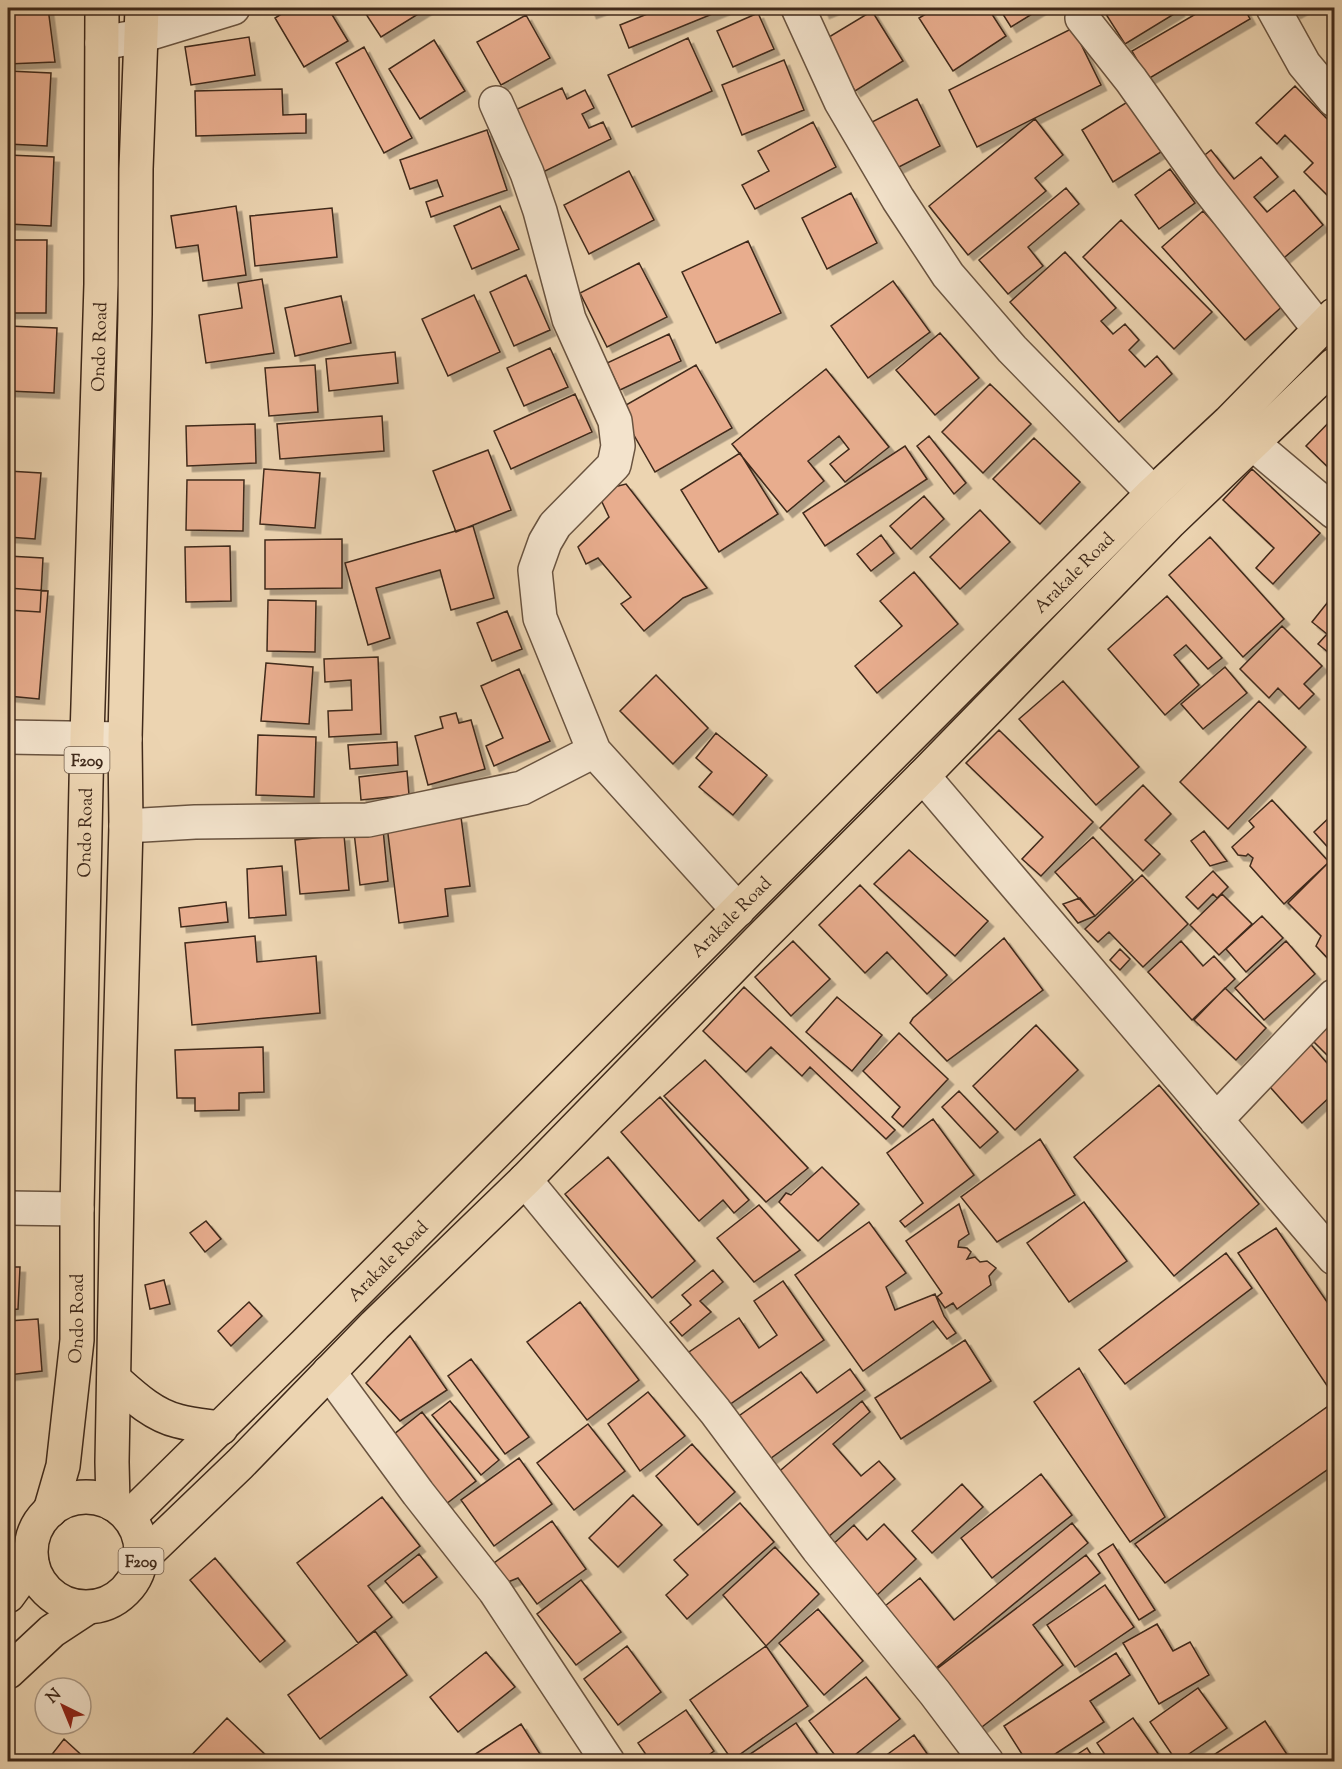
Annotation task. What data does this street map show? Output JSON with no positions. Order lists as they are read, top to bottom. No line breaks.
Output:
{"streets":{"main road":["Ondo Road","Arakale Road","F209"]},"crossings":[["Ondo Road","Arakale Road"],["Ondo Road","F209"],["Arakale Road","F209"]],"north":"top left"}
